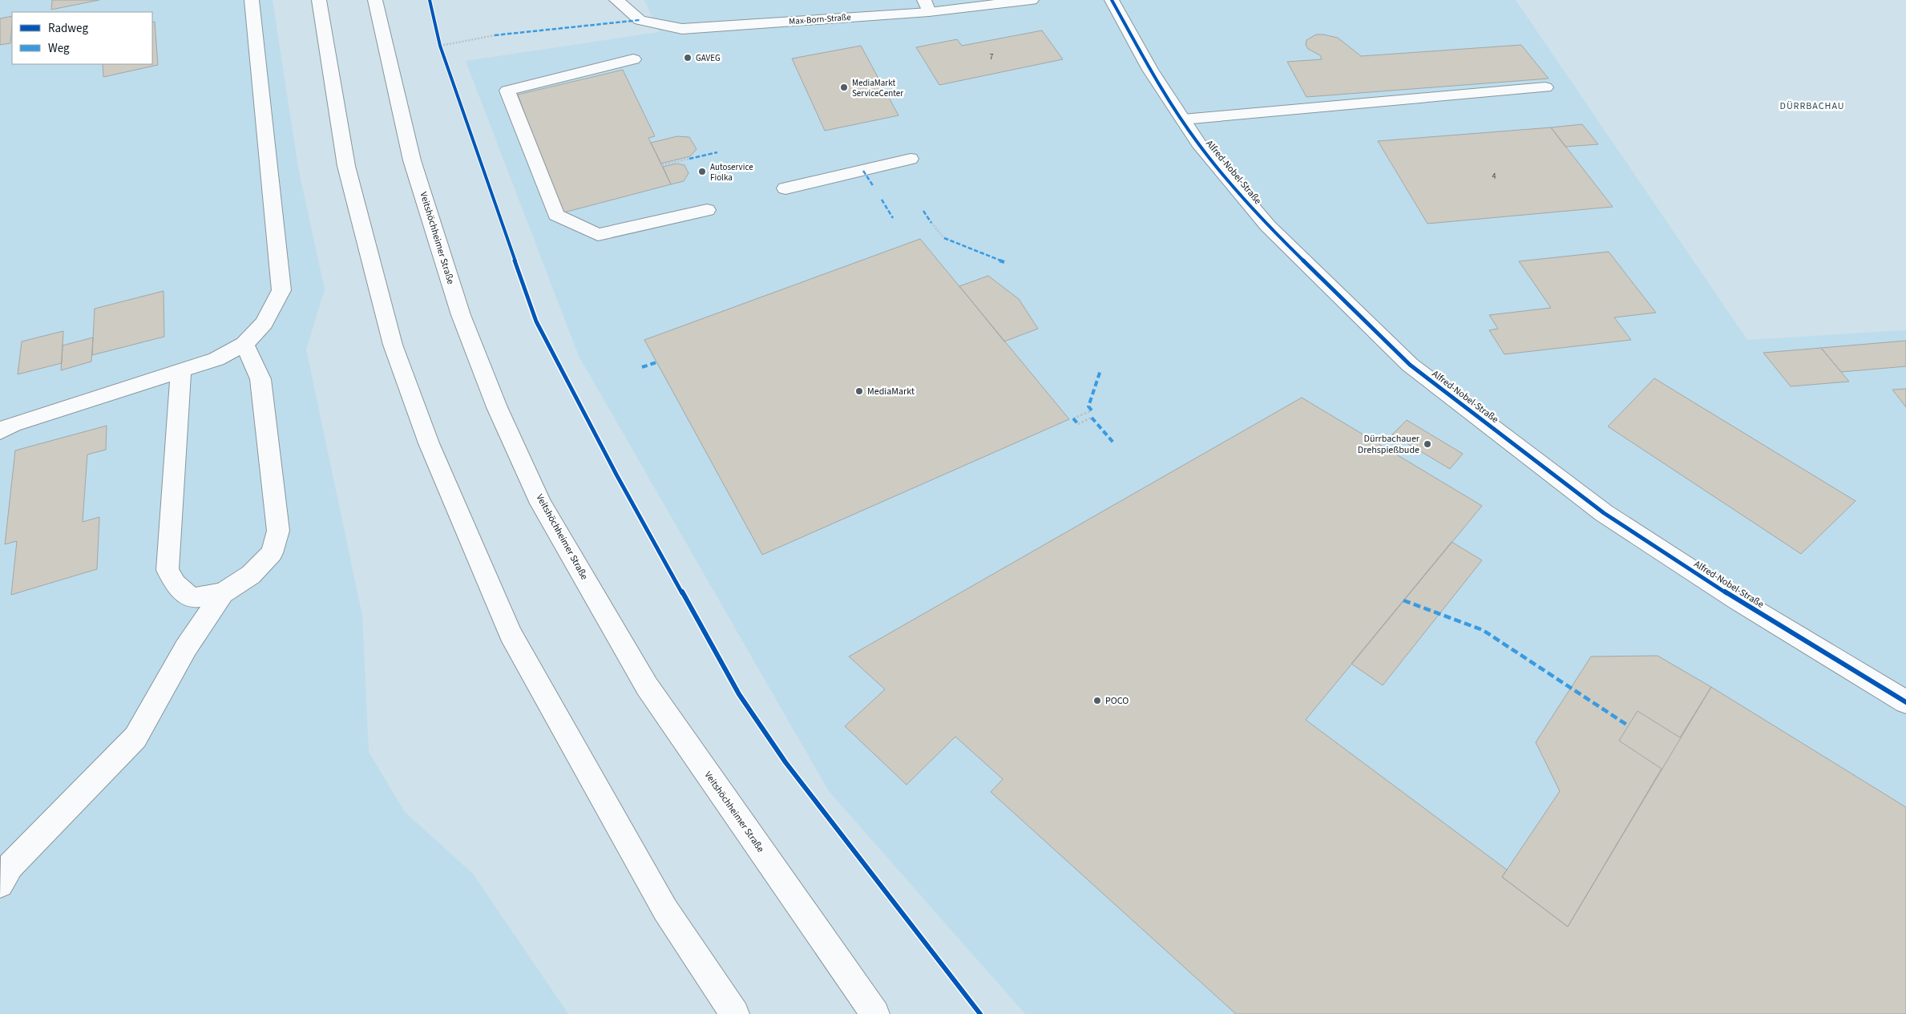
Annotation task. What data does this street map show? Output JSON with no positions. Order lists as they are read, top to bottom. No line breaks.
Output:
{"streets":{"main road":["Max-Born-Straße","Alfred-Nobel-Straße","Veitshöchheimer Straße"]},"districts":["DÜRRBACHAU"],"places":["GAVEG","MediaMarkt ServiceCenter","Autoservice Fiolka","MediaMarkt","Dürrbachauer Drehspießbude","POCO"],"house_numbers":["7","4"],"legend":["Radweg","Weg"]}
